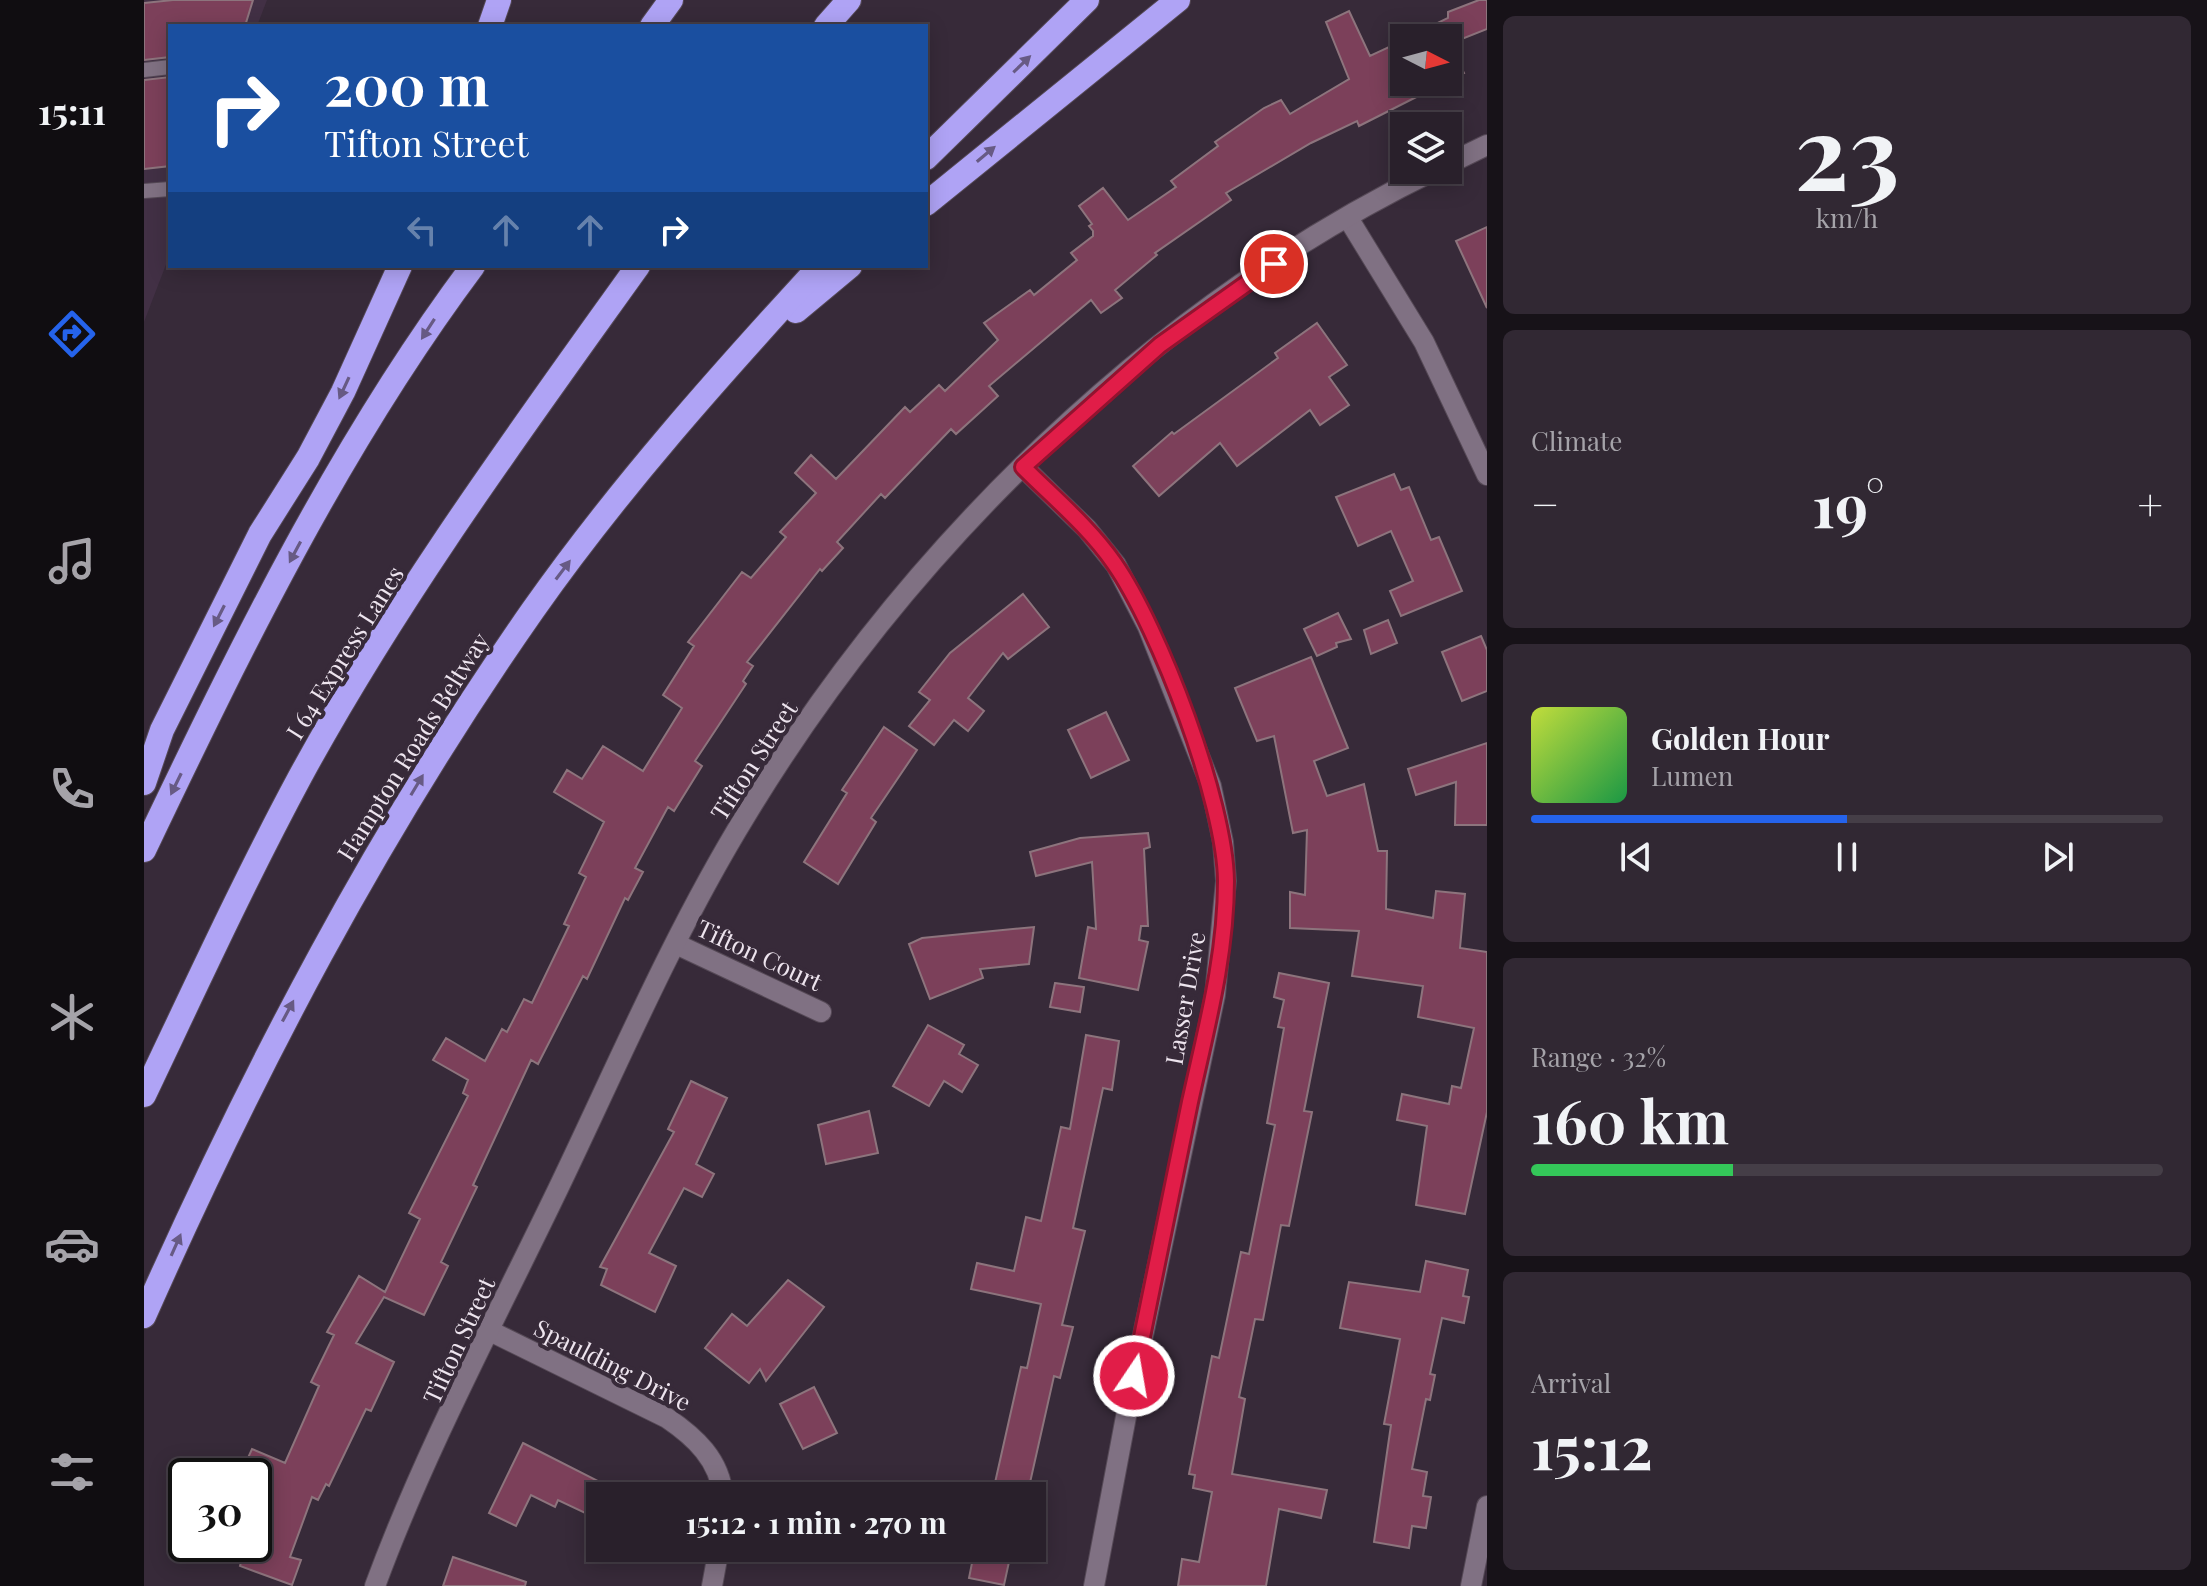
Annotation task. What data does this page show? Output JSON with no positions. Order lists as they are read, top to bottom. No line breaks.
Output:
{"streets":{"highway":["I 64 Express Lanes","Hampton Roads Beltway"],"street":["Tifton Street","Tifton Court","Lasser Drive","Spaulding Drive"]},"crossings":[["Tifton Street","Tifton Court"],["Tifton Street","Lasser Drive"],["Tifton Street","Spaulding Drive"]],"one_way":["Hampton Roads Beltway"],"north":"right","page":{"tabs":"15:11","tile":[["23","km/h"],"Climate",["Range · 32%","160 km"],["Arrival","15:12"]],"turn":["200 m","Tifton Street"],"heat":["−","19°","+"],"song":["Golden Hour","Lumen"],"limit":"30","trip":"15:12 · 1 min · 270 m"}}
